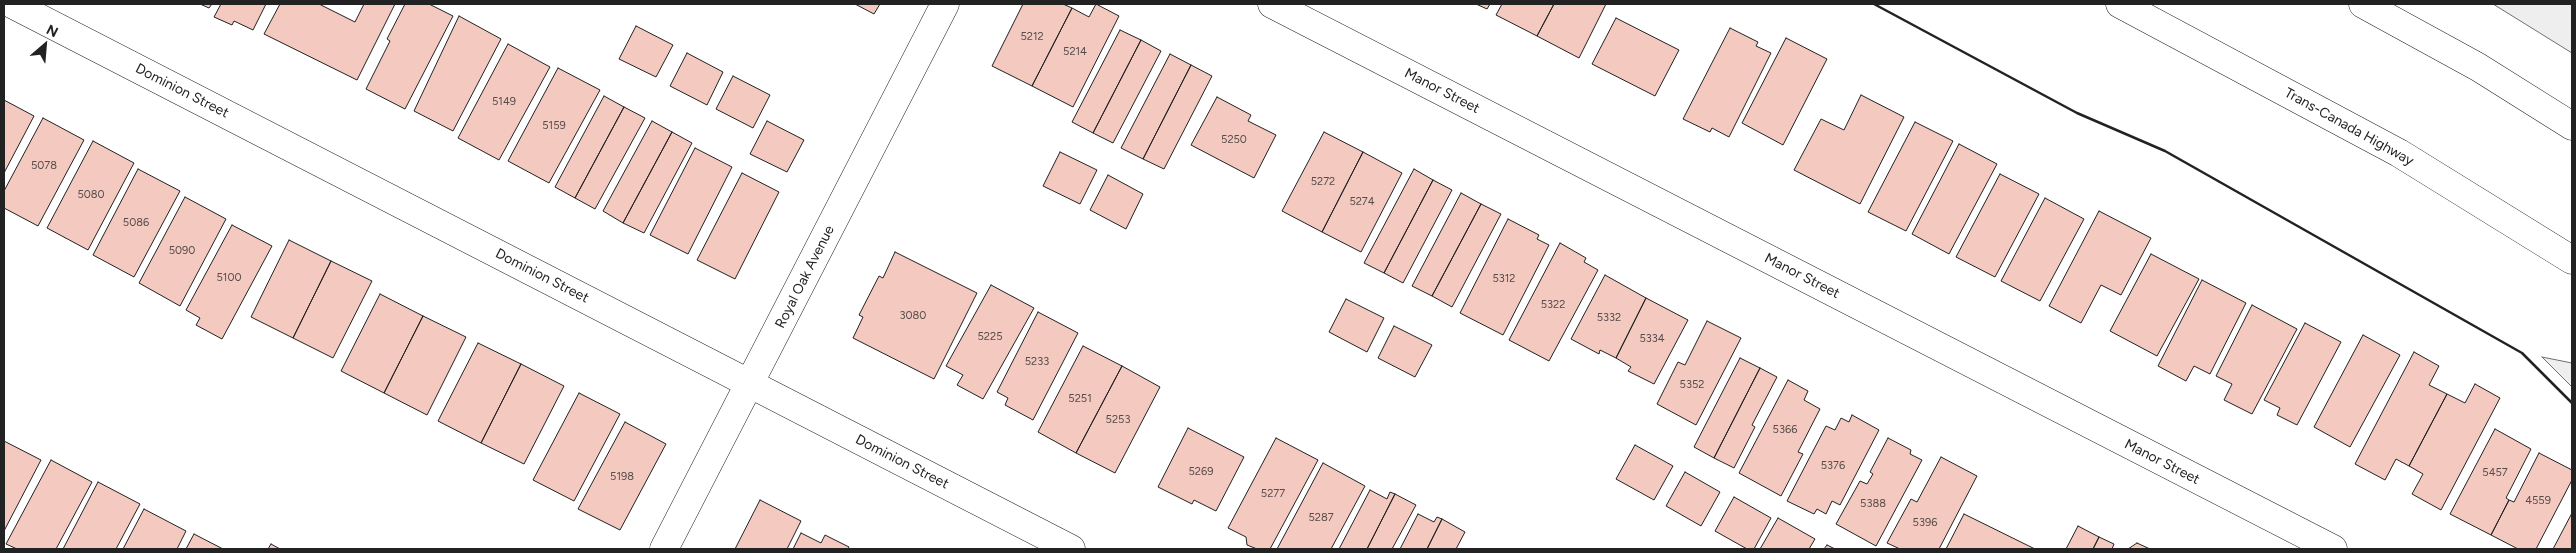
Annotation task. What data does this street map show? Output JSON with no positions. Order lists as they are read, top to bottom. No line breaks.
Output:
{"streets":{"main road":["Dominion Street","Manor Street","Trans-Canada Highway","Royal Oak Avenue"]},"crossings":[["Dominion Street","Royal Oak Avenue"]],"house_numbers":["5212","5214","5149","5159","5250","5078","5272","5080","5274","5086","5090","5100","5312","5322","3080","5332","5225","5334","5233","5352","5251","5253","5366","5376","5269","5457","5198","5277","4559","5388","5287","5396"],"north":"top right"}
